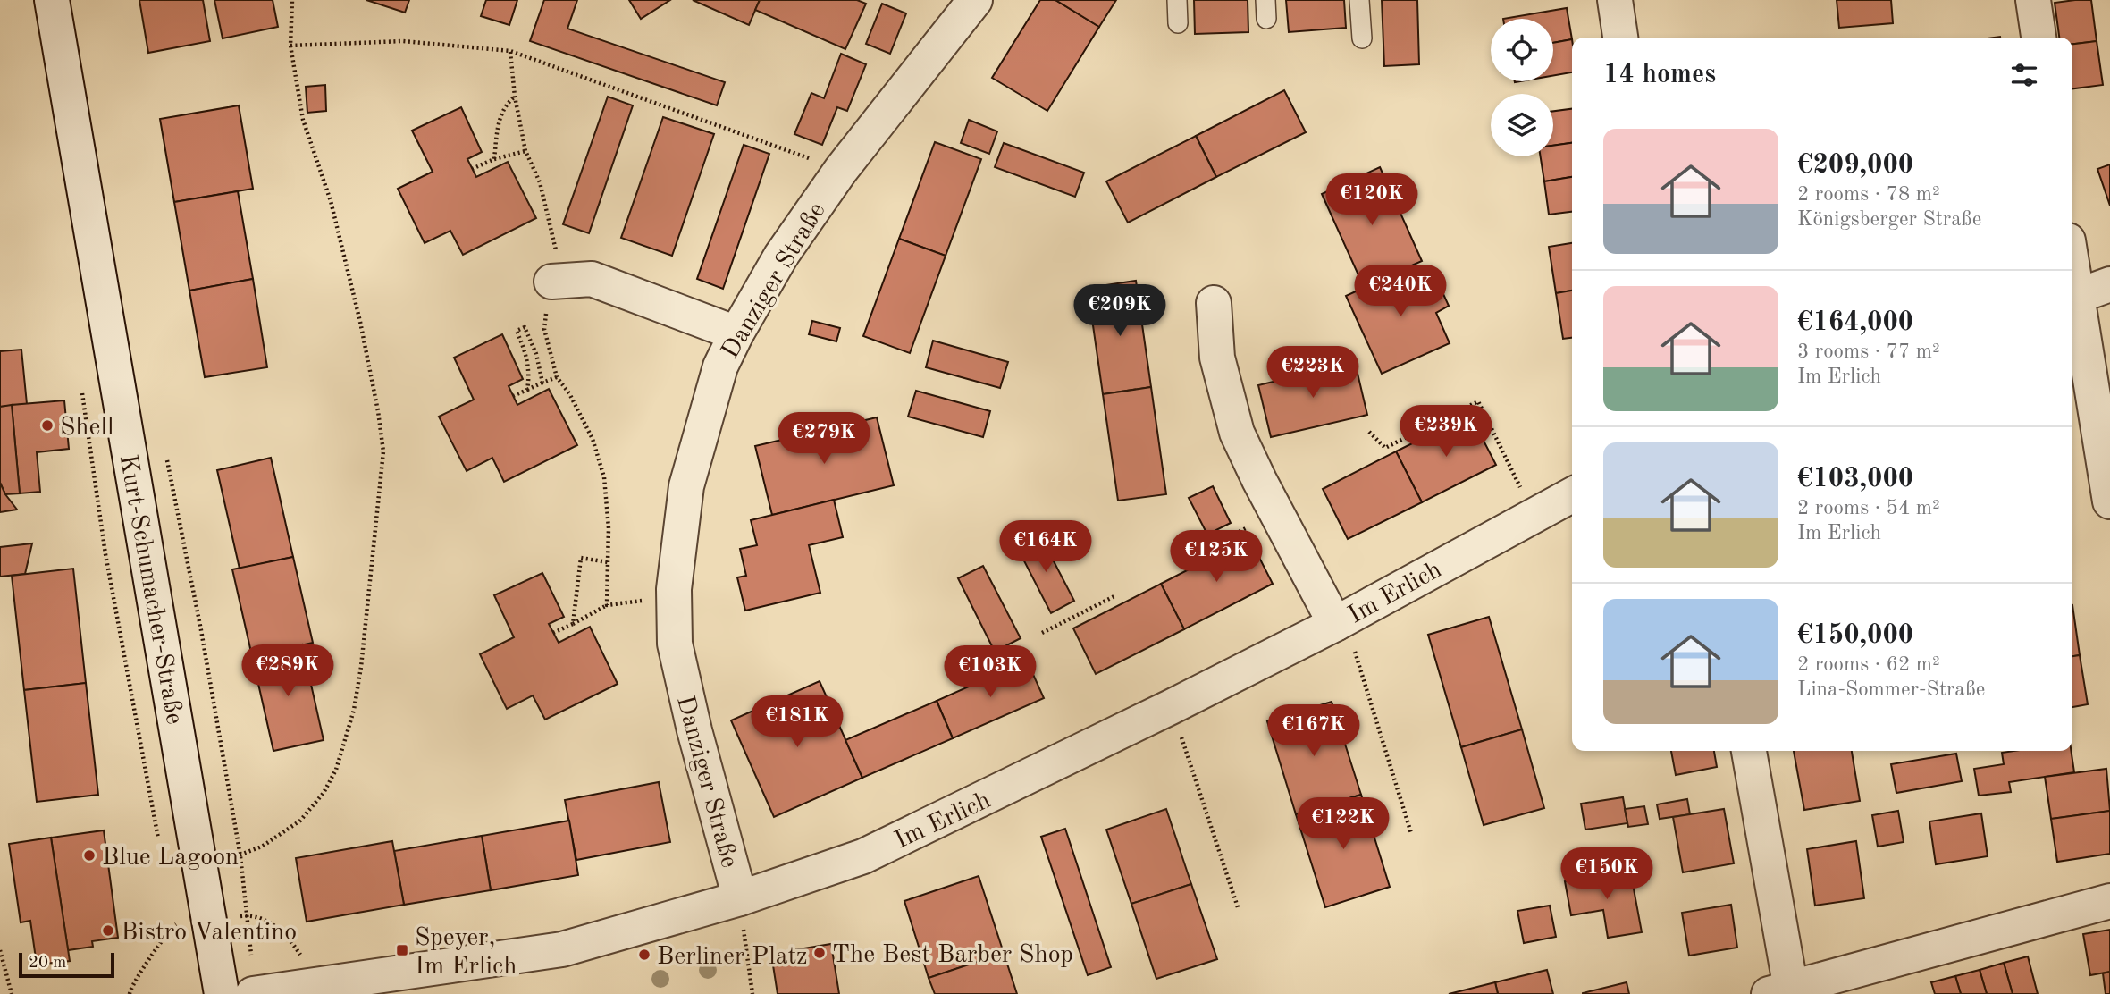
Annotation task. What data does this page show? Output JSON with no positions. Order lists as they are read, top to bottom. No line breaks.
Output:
{"streets":{"street":["Danziger Straße","Kurt-Schumacher-Straße","Im Erlich"]},"crossings":[["Danziger Straße","Im Erlich"]],"places":{"other":["Shell","Blue Lagoon","Bistro Valentino","The Best Barber Shop","Berliner Platz"],"transit":["Speyer, Im Erlich"]},"scale_bar":"20 m","page":{"heading":"14 homes","list":[{"name":"€209,000","note":"2 rooms · 78 m² · Königsberger Straße"},{"name":"€164,000","note":"3 rooms · 77 m² · Im Erlich"},{"name":"€103,000","note":"2 rooms · 54 m² · Im Erlich"},{"name":"€150,000","note":"2 rooms · 62 m² · Lina-Sommer-Straße"}],"price":["€120K","€240K","€209K","€223K","€239K","€279K","€164K","€125K","€289K","€103K","€181K","€167K","€122K","€150K"],"scale":"20 m"}}
